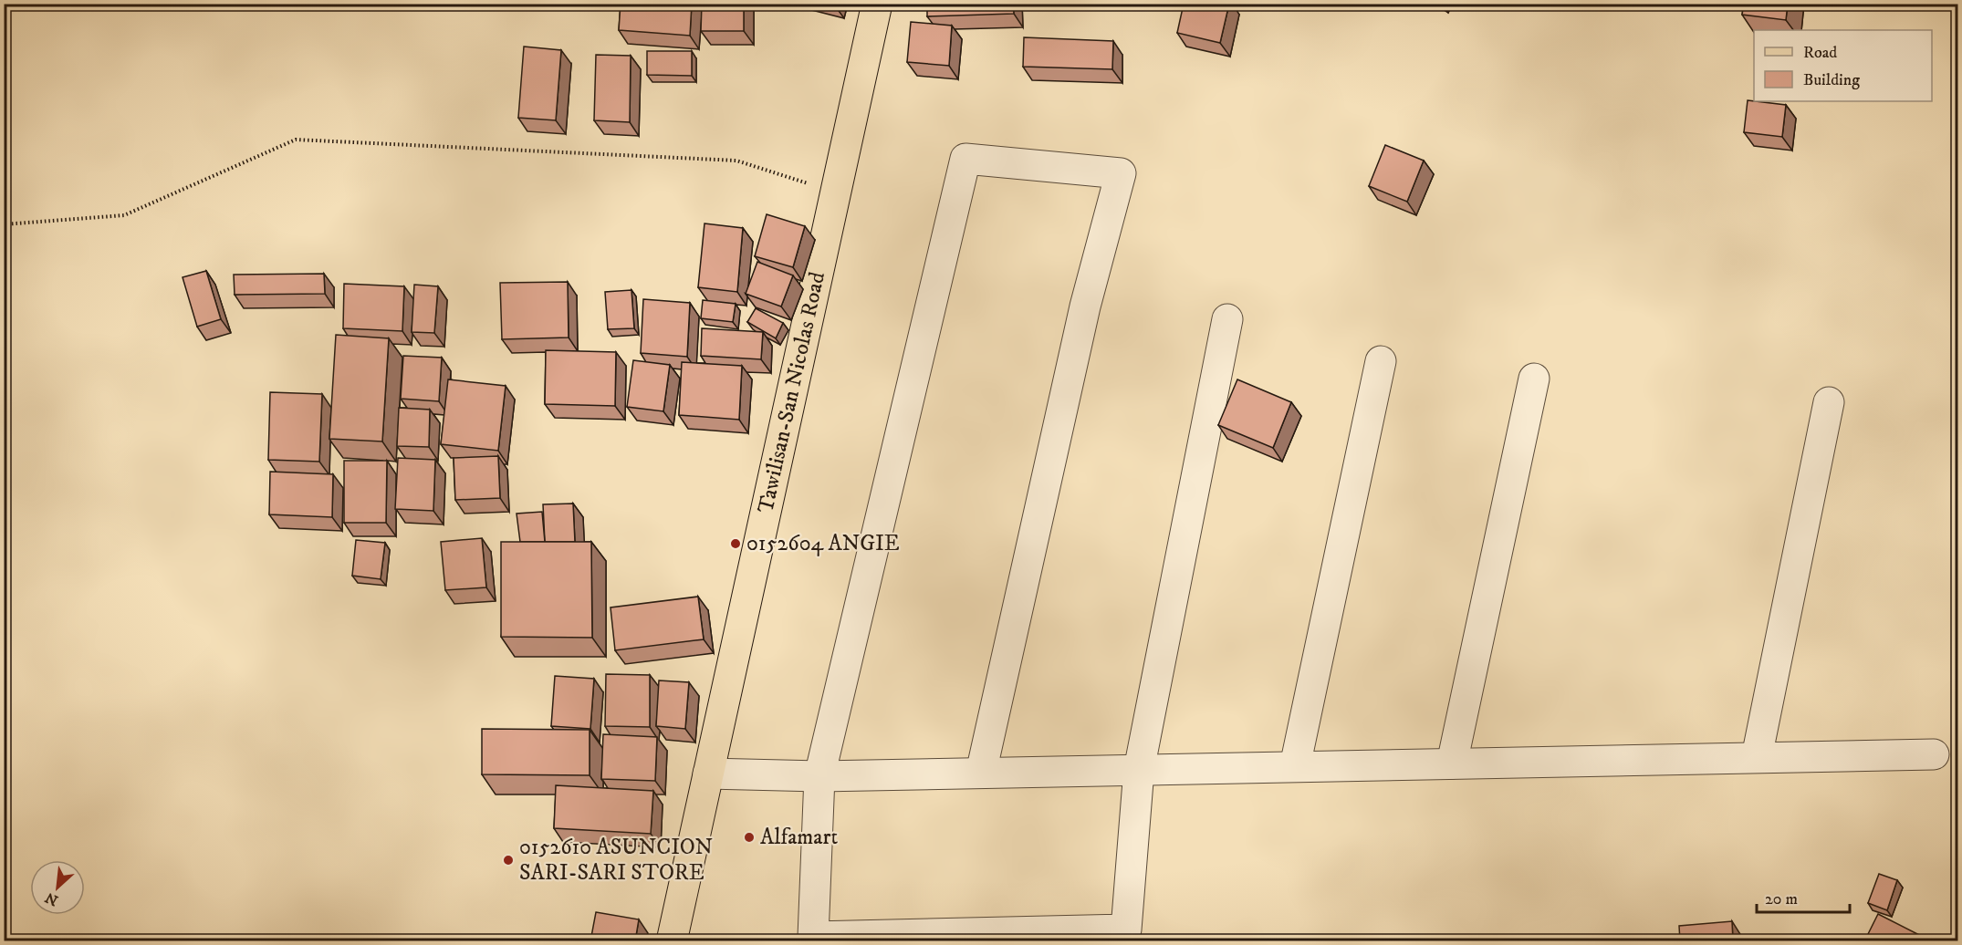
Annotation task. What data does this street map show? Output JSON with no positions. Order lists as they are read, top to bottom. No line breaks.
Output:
{"streets":{"main road":["Tawilisan-San Nicolas Road"]},"places":["0152604 ANGIE","Alfamart","0152610 ASUNCION SARI-SARI STORE"],"legend":["Road","Building"],"scale_bar":"20 m","north":"bottom left"}
